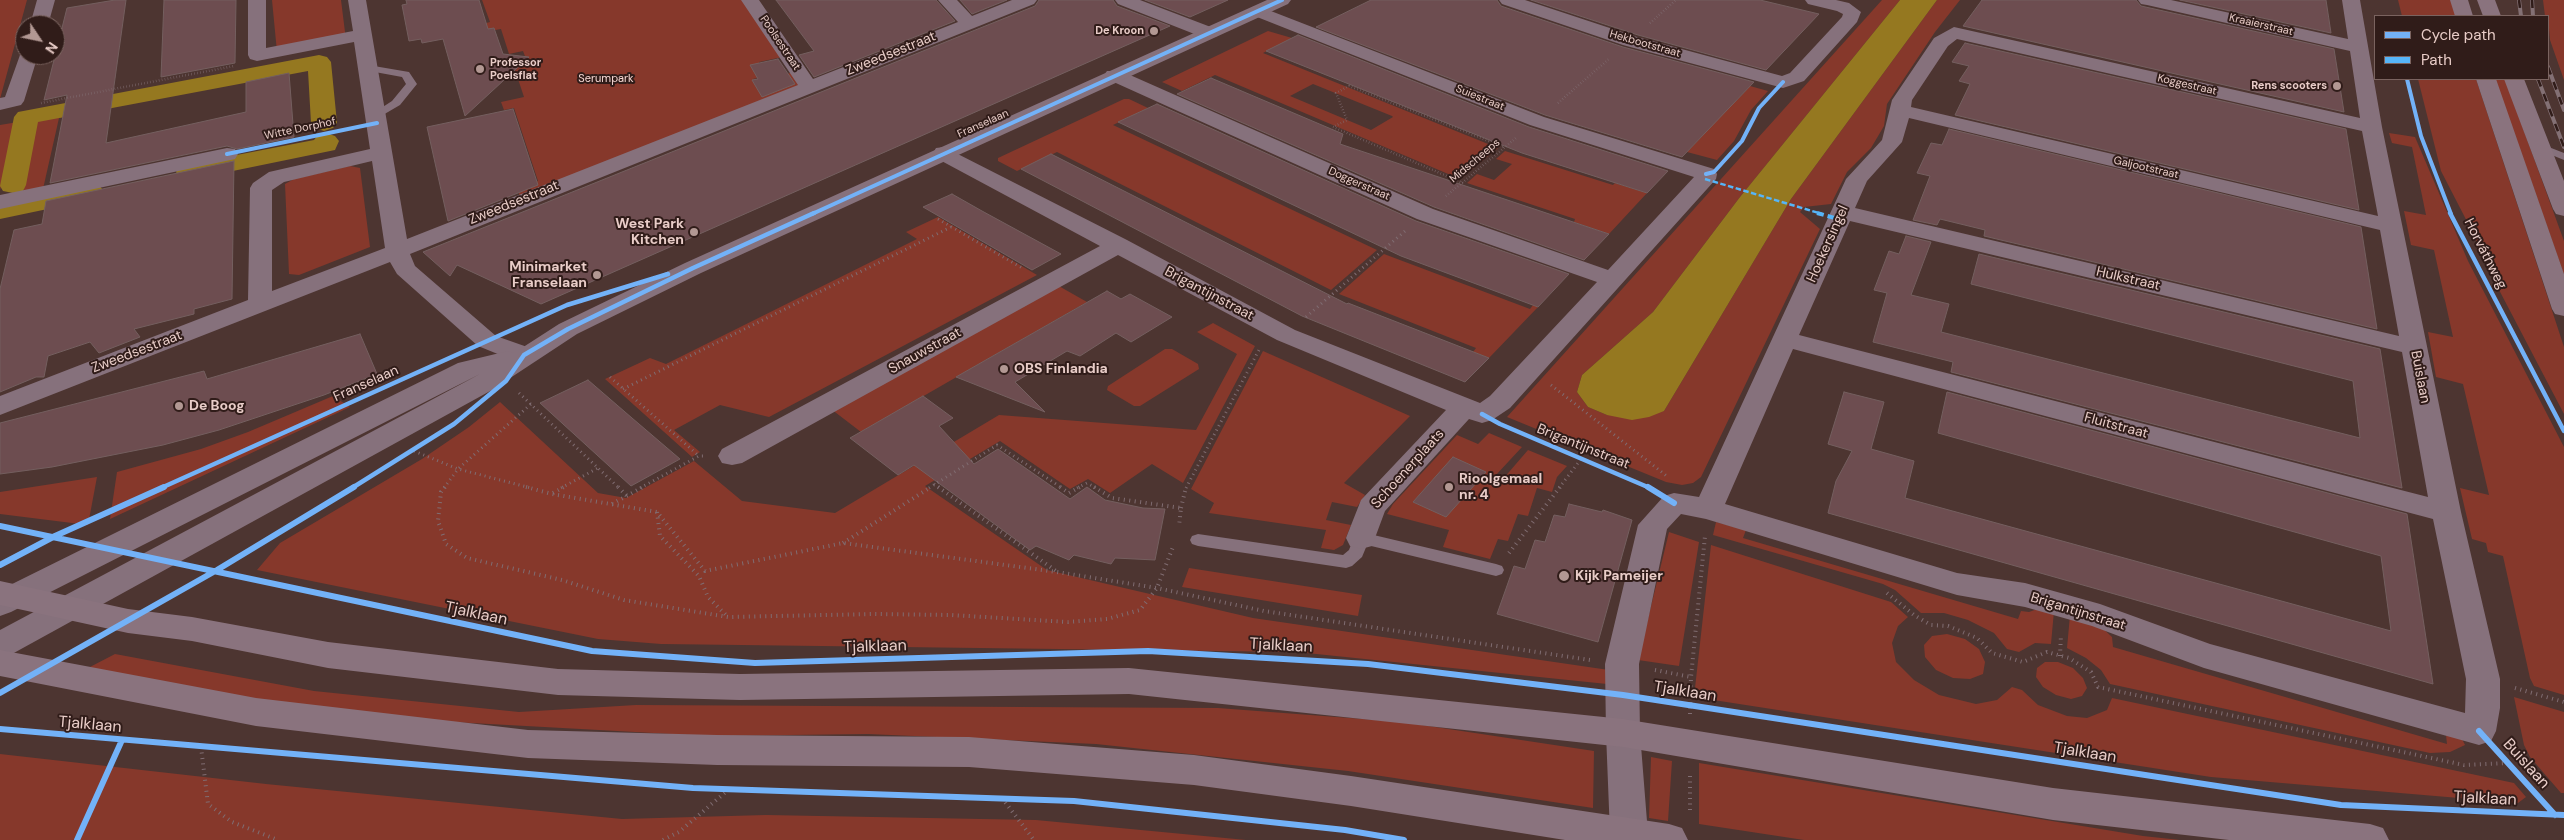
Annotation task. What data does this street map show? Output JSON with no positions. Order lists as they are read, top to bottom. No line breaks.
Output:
{"streets":{"street":["Kraaierstraat","Poolsestraat","Hekbootstraat","Zweedsestraat","Koggestraat","Suiestraat","Franselaan","Galjootstraat","Doggerstraat","Hoekersingel","Hulkstraat","Brigantijnstraat","Snauwstraat","Buislaan","Fluitstraat","Schoenerplaats"],"path":["Midscheeps"],"cycle path":["Witte Dorphof","Horváthweg","Tjalklaan"]},"crossings":[["Kraaierstraat","Buislaan"],["Poolsestraat","Zweedsestraat"],["Hekbootstraat","Midscheeps"],["Koggestraat","Hoekersingel"],["Koggestraat","Buislaan"],["Suiestraat","Franselaan"],["Suiestraat","Midscheeps"],["Suiestraat","Doggerstraat"],["Franselaan","Doggerstraat"],["Franselaan","Brigantijnstraat"],["Midscheeps","Doggerstraat"],["Midscheeps","Brigantijnstraat"],["Galjootstraat","Hoekersingel"],["Galjootstraat","Buislaan"],["Hoekersingel","Hulkstraat"],["Hoekersingel","Brigantijnstraat"],["Hoekersingel","Fluitstraat"],["Hulkstraat","Buislaan"],["Brigantijnstraat","Snauwstraat"],["Brigantijnstraat","Buislaan"],["Brigantijnstraat","Schoenerplaats"],["Buislaan","Fluitstraat"]],"parks":["Serumpark"],"places":["De Kroon","Professor Poelsflat","Rens scooters","West Park Kitchen","Minimarket Franselaan","OBS Finlandia","De Boog","Rioolgemaal nr. 4","Kijk Pameijer"],"legend":["Cycle path","Path"],"north":"bottom right"}
